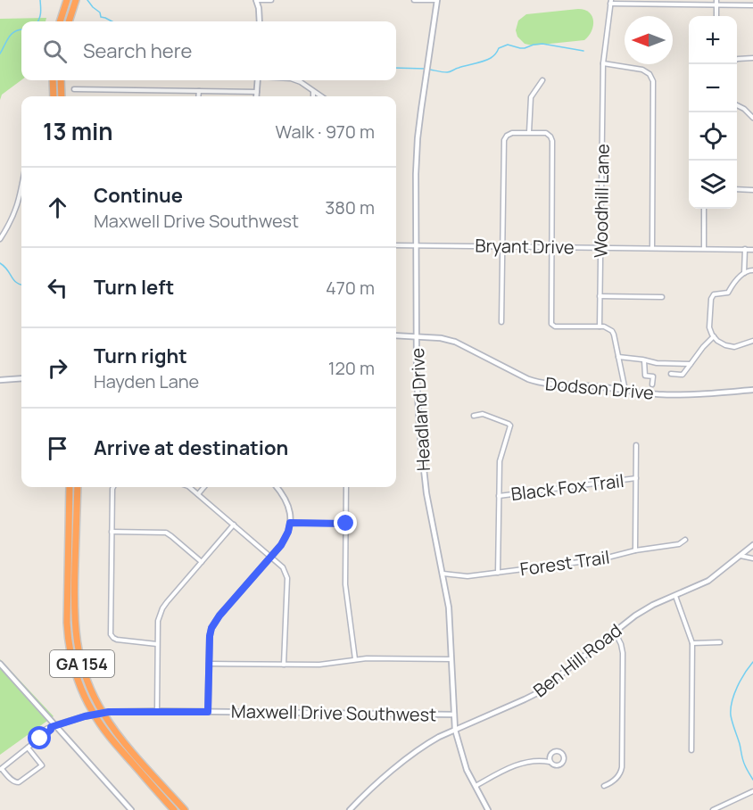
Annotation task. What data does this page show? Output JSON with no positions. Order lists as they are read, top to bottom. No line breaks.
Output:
{"streets":{"highway":["GA 154"],"street":["Woodhill Lane","Bryant Drive","Dodson Drive","Headland Drive","Black Fox Trail","Forest Trail","Ben Hill Road","Maxwell Drive Southwest"]},"crossings":[["Woodhill Lane","Bryant Drive"],["Bryant Drive","Headland Drive"],["Dodson Drive","Headland Drive"],["Headland Drive","Forest Trail"],["Headland Drive","Ben Hill Road"],["Headland Drive","Maxwell Drive Southwest"]],"north":"left","page":{"map_buttons":["+","−"],"search":"Search here","heading":["13 min","Walk · 970 m"],"list":[["Continue","Maxwell Drive Southwest","380 m"],["Turn left","470 m"],["Turn right","Hayden Lane","120 m"],"Arrive at destination"]}}
